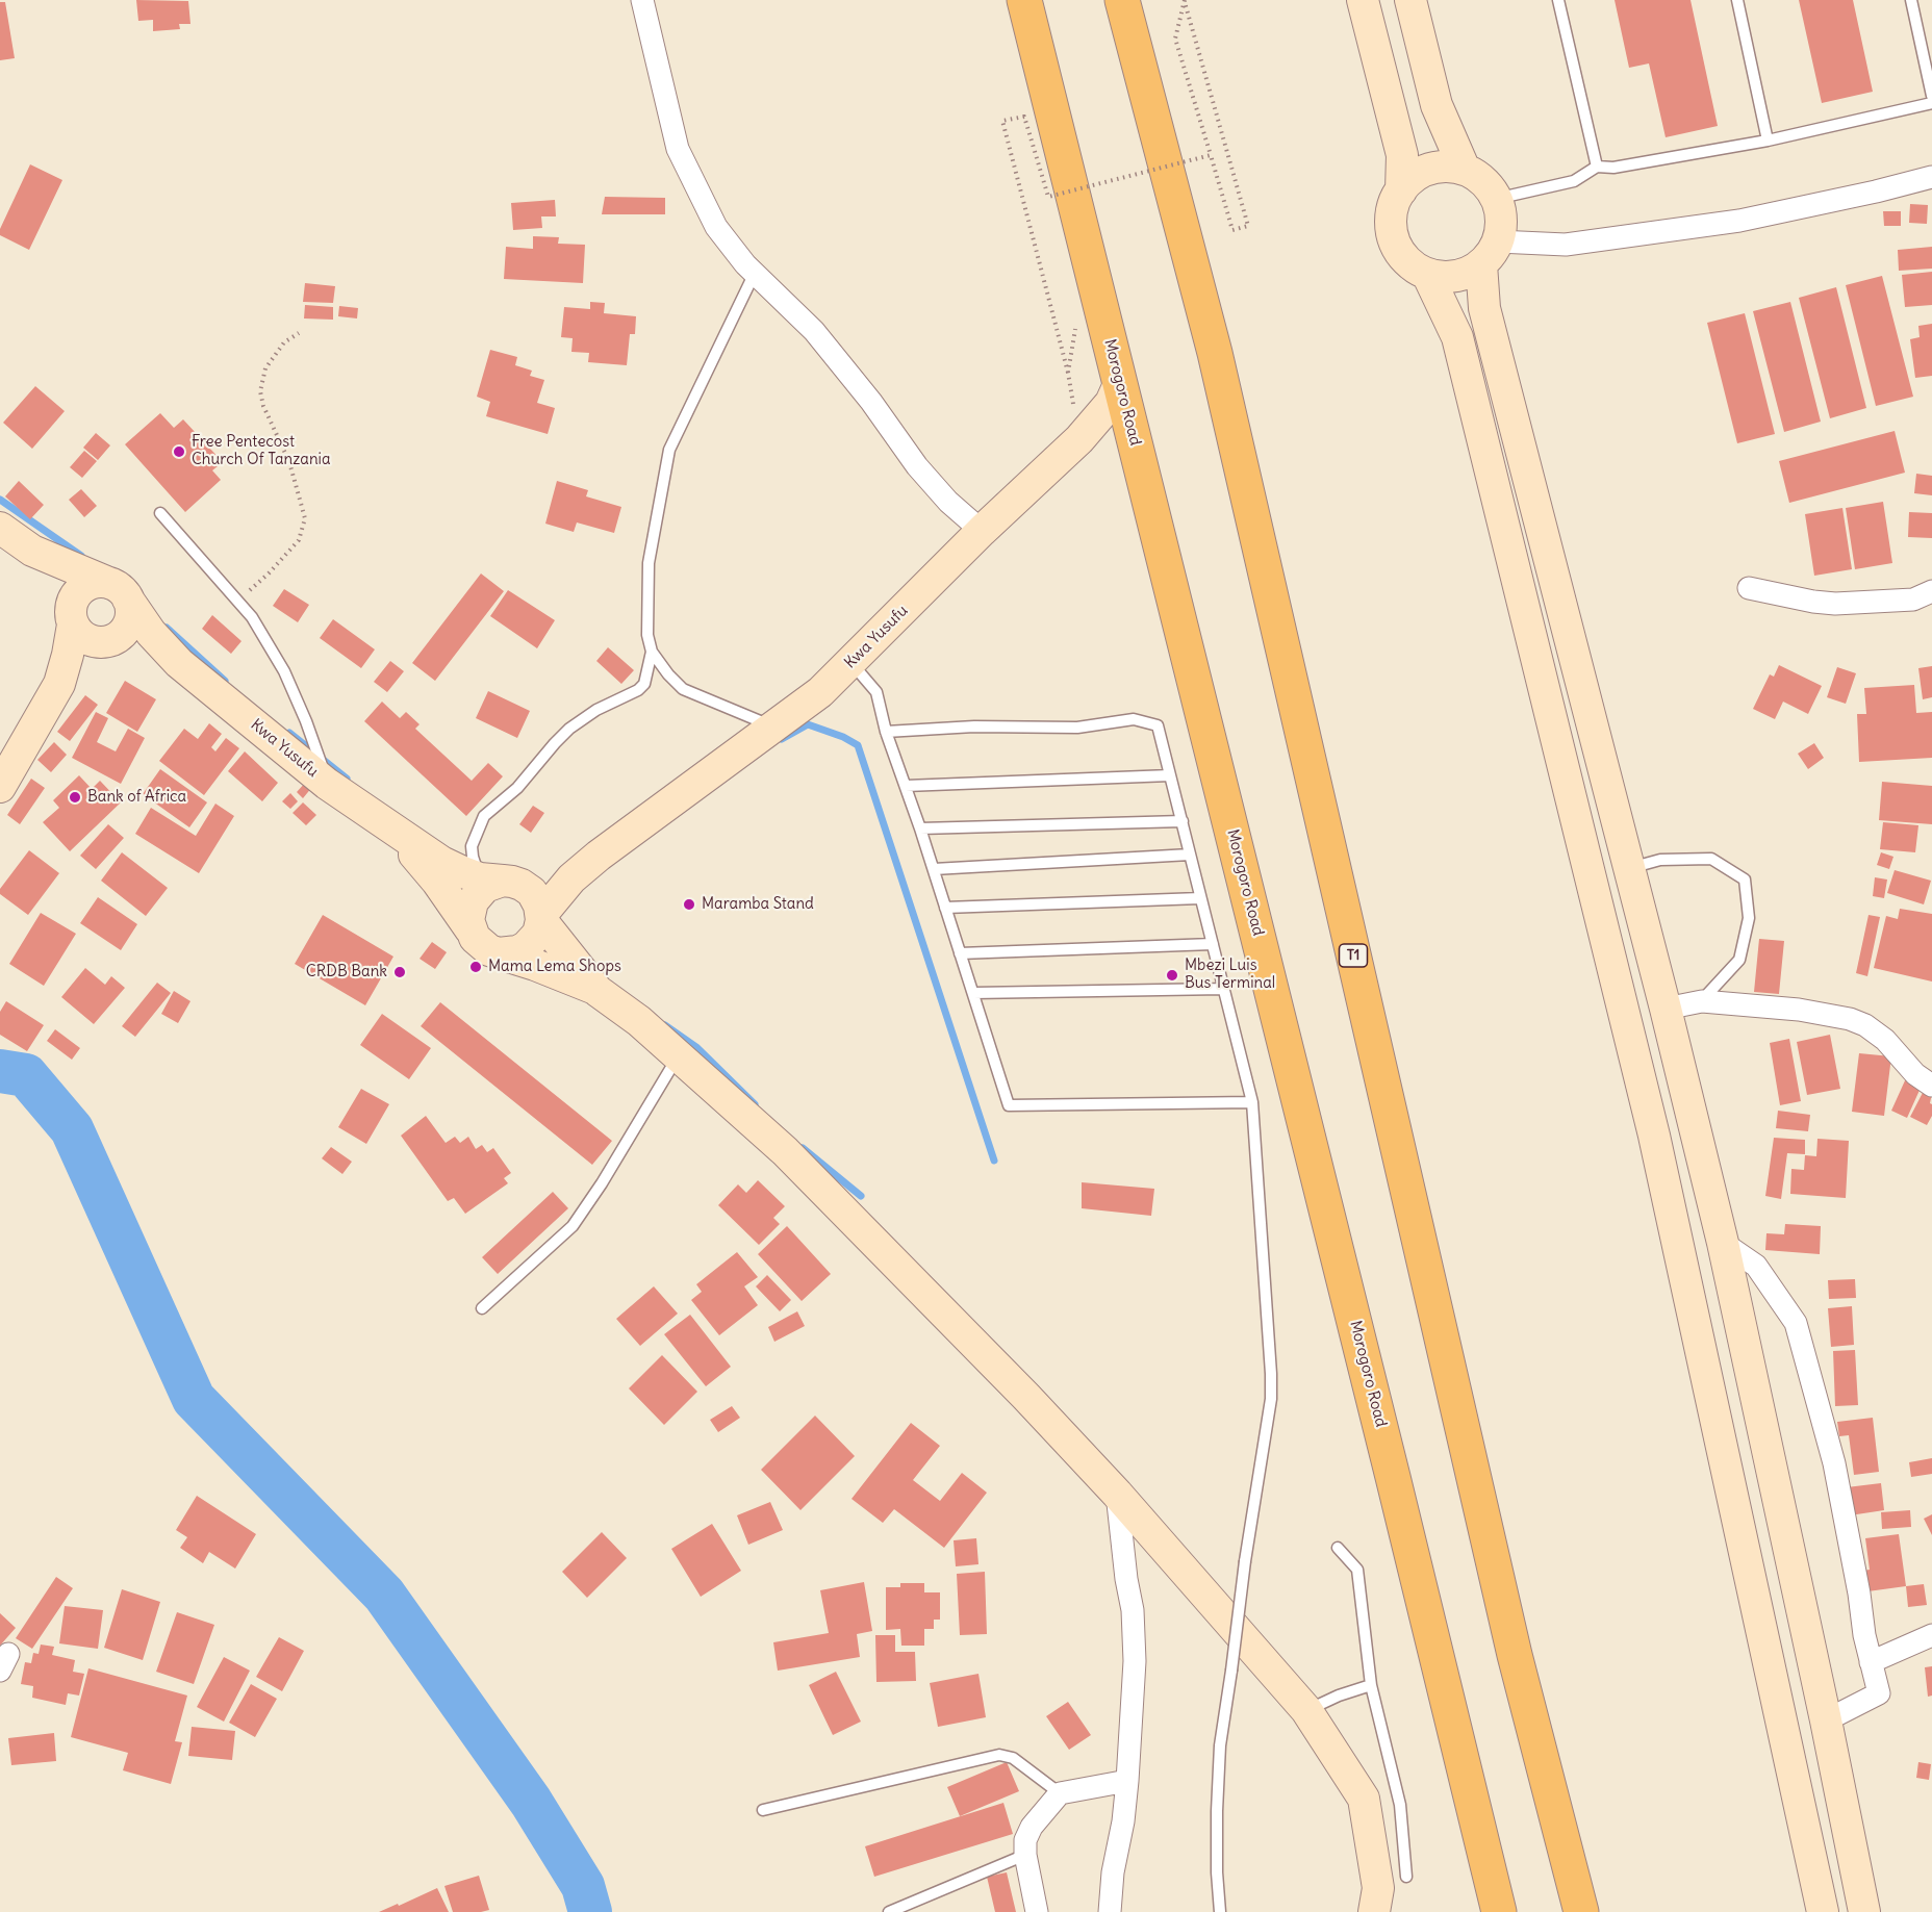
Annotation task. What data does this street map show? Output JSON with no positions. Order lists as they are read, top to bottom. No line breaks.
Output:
{"streets":{"highway":["Morogoro Road","T1"],"street":["Kwa Yusufu"]},"crossings":[["Morogoro Road","Kwa Yusufu"]],"places":["Free Pentecost Church Of Tanzania","Bank of Africa","Maramba Stand","Mama Lema Shops","CRDB Bank","Mbezi Luis Bus Terminal"]}
